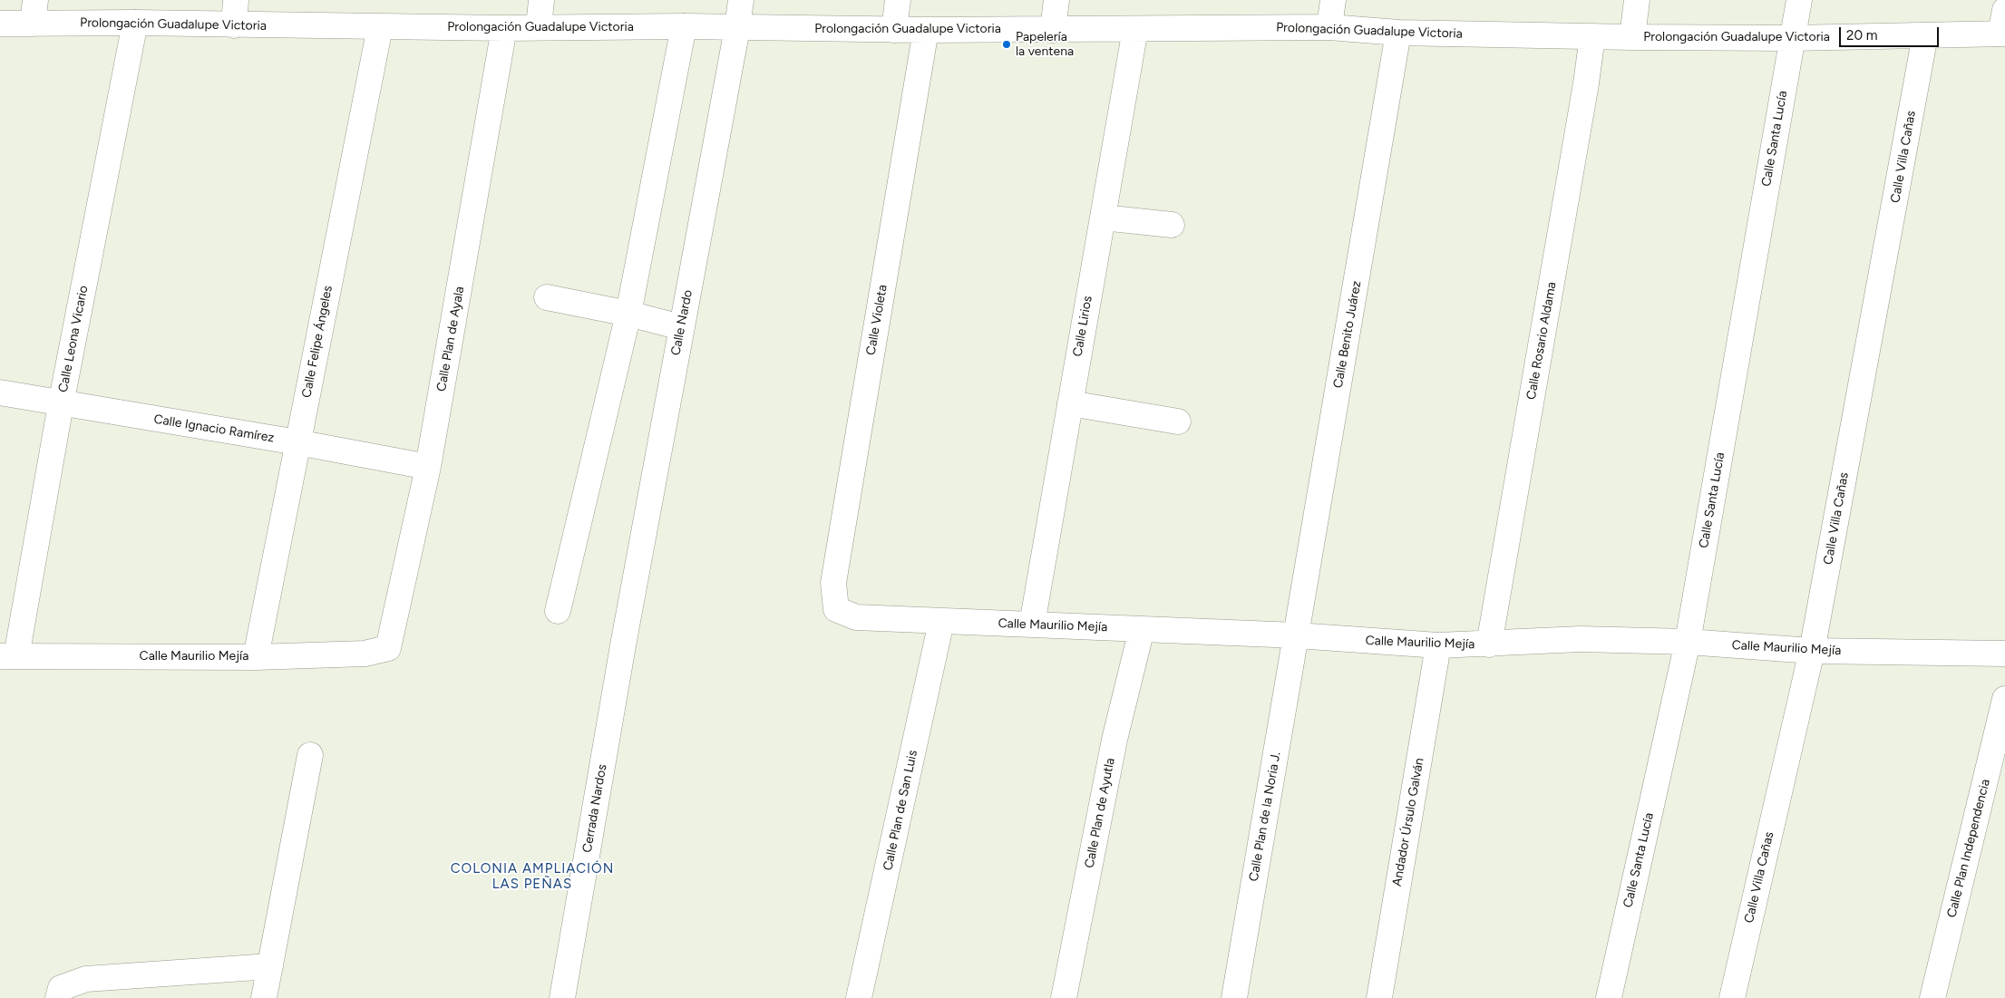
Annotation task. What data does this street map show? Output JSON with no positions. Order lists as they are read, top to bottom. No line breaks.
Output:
{"streets":{"street":["Prolongación Guadalupe Victoria","Calle Santa Lucía","Calle Villa Cañas","Calle Violeta","Calle Nardo","Calle Lirios","Calle Benito Juárez","Calle Leona Vicario","Calle Plan de Ayala","Calle Rosario Aldama","Calle Felipe Ángeles","Calle Ignacio Ramírez","Calle Maurilio Mejía","Cerrada Nardos","Calle Plan de San Luis","Calle Plan de Ayutla","Calle Plan de la Noria J.","Andador Úrsulo Galván","Calle Plan Independencia"]},"crossings":[["Prolongación Guadalupe Victoria","Calle Santa Lucía"],["Prolongación Guadalupe Victoria","Calle Villa Cañas"],["Prolongación Guadalupe Victoria","Calle Violeta"],["Prolongación Guadalupe Victoria","Calle Nardo"],["Prolongación Guadalupe Victoria","Calle Lirios"],["Prolongación Guadalupe Victoria","Calle Benito Juárez"],["Prolongación Guadalupe Victoria","Calle Leona Vicario"],["Prolongación Guadalupe Victoria","Calle Plan de Ayala"],["Prolongación Guadalupe Victoria","Calle Rosario Aldama"],["Prolongación Guadalupe Victoria","Calle Felipe Ángeles"],["Calle Santa Lucía","Calle Maurilio Mejía"],["Calle Villa Cañas","Calle Maurilio Mejía"],["Calle Violeta","Calle Maurilio Mejía"],["Calle Nardo","Cerrada Nardos"],["Calle Lirios","Calle Maurilio Mejía"],["Calle Benito Juárez","Calle Maurilio Mejía"],["Calle Benito Juárez","Calle Plan de la Noria J."],["Calle Leona Vicario","Calle Ignacio Ramírez"],["Calle Leona Vicario","Calle Maurilio Mejía"],["Calle Plan de Ayala","Calle Ignacio Ramírez"],["Calle Plan de Ayala","Calle Maurilio Mejía"],["Calle Rosario Aldama","Calle Maurilio Mejía"],["Calle Felipe Ángeles","Calle Ignacio Ramírez"],["Calle Felipe Ángeles","Calle Maurilio Mejía"],["Calle Maurilio Mejía","Calle Plan de San Luis"],["Calle Maurilio Mejía","Calle Plan de Ayutla"],["Calle Maurilio Mejía","Calle Plan de la Noria J."],["Calle Maurilio Mejía","Andador Úrsulo Galván"]],"districts":["COLONIA AMPLIACIÓN LAS PEÑAS"],"places":["Papelería la ventena"],"scale_bar":"20 m"}
